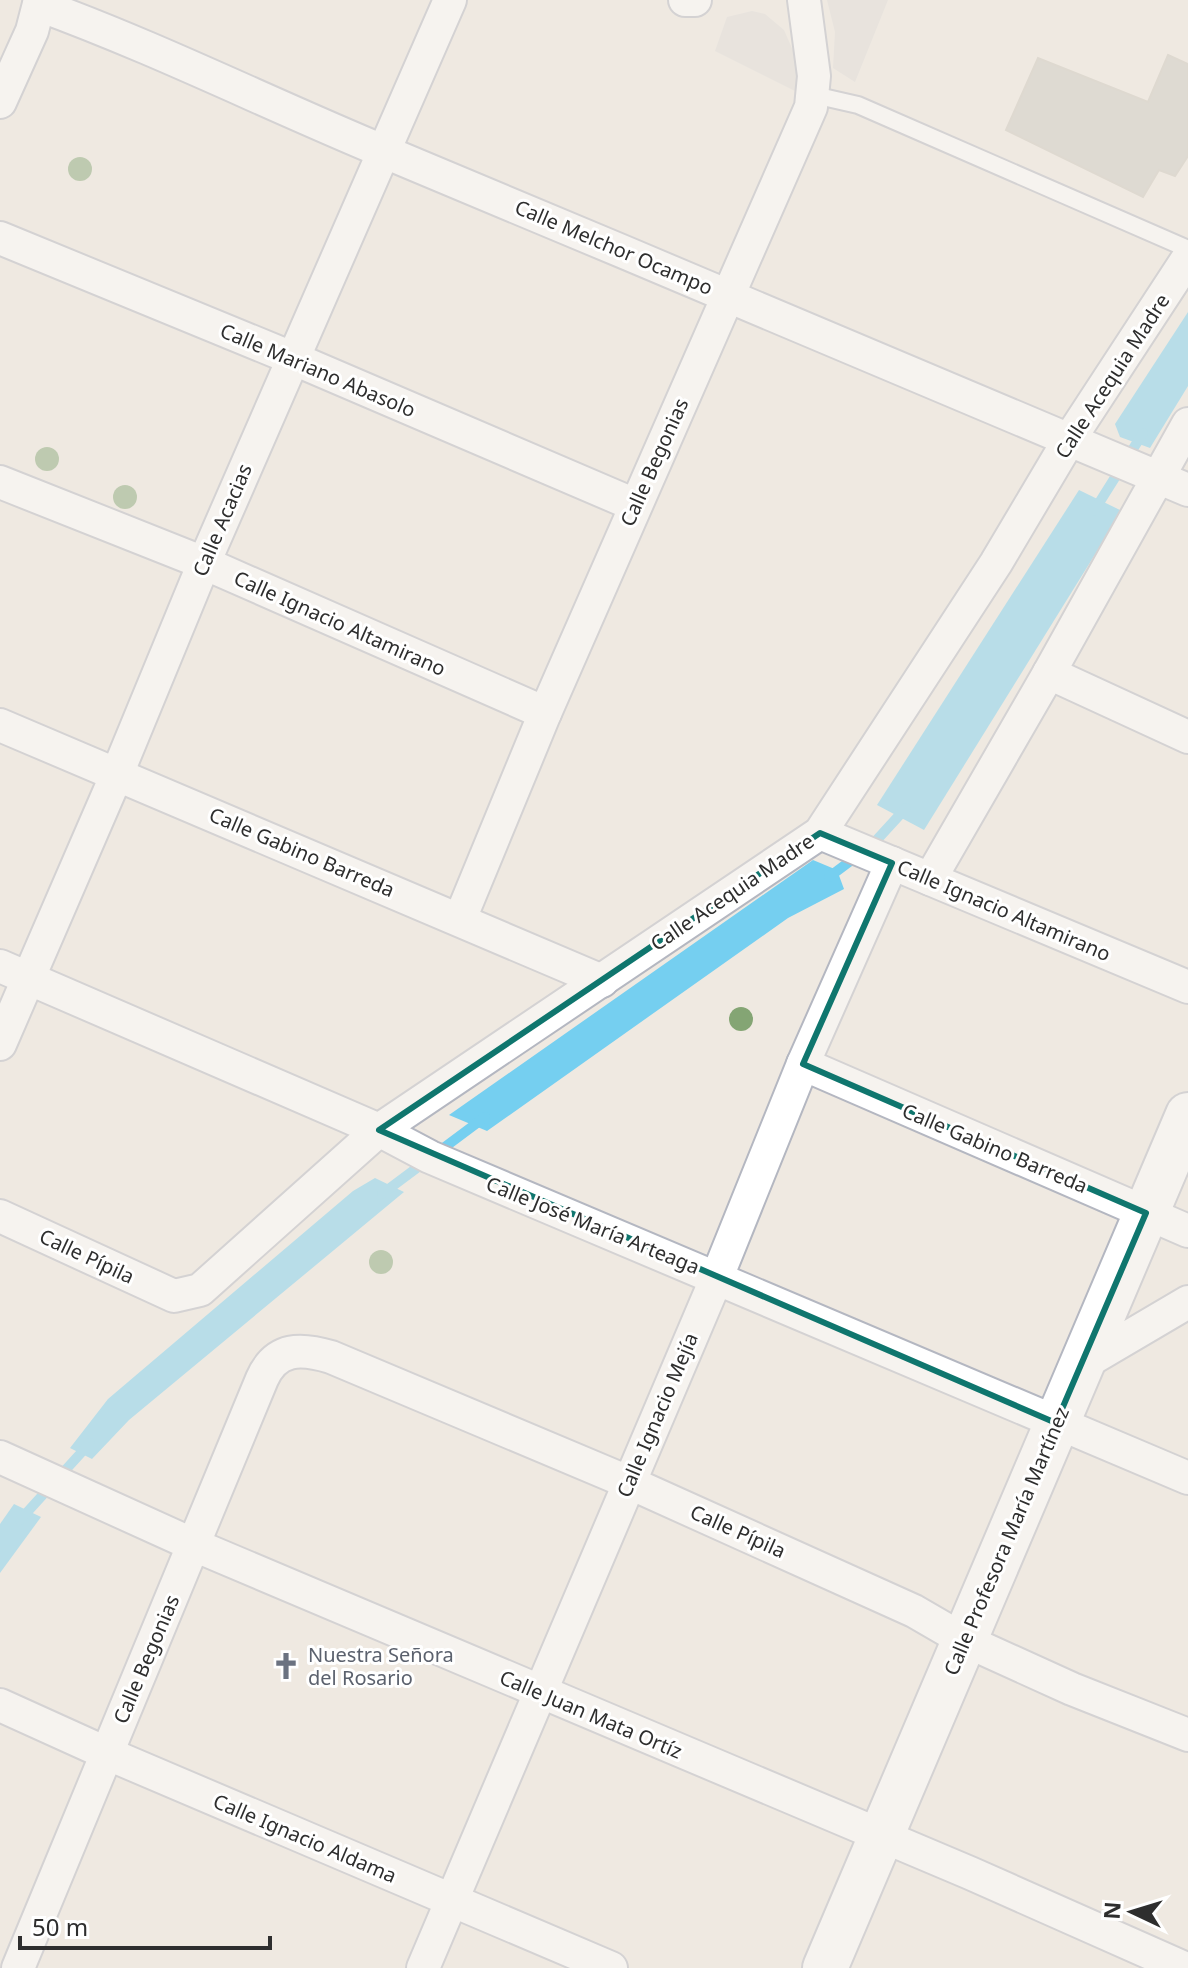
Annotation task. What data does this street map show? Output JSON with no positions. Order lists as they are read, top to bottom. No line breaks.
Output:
{"streets":{"street":["Calle Melchor Ocampo","Calle Mariano Abasolo","Calle Acequia Madre","Calle Begonias","Calle Acacias","Calle Ignacio Altamirano","Calle Gabino Barreda","Calle José María Arteaga","Calle Pípila","Calle Ignacio Mejía","Calle Profesora María Martínez","Calle Juan Mata Ortíz","Calle Ignacio Aldama"]},"crossings":[["Calle Melchor Ocampo","Calle Acequia Madre"],["Calle Melchor Ocampo","Calle Begonias"],["Calle Melchor Ocampo","Calle Acacias"],["Calle Mariano Abasolo","Calle Begonias"],["Calle Mariano Abasolo","Calle Acacias"],["Calle Acequia Madre","Calle Ignacio Altamirano"],["Calle Acequia Madre","Calle Gabino Barreda"],["Calle Acequia Madre","Calle José María Arteaga"],["Calle Acequia Madre","Calle Pípila"],["Calle Begonias","Calle Ignacio Altamirano"],["Calle Begonias","Calle Gabino Barreda"],["Calle Begonias","Calle Pípila"],["Calle Begonias","Calle Juan Mata Ortíz"],["Calle Begonias","Calle Ignacio Aldama"],["Calle Acacias","Calle Ignacio Altamirano"],["Calle Acacias","Calle Gabino Barreda"],["Calle Acacias","Calle José María Arteaga"],["Calle Ignacio Altamirano","Calle Ignacio Mejía"],["Calle Gabino Barreda","Calle Ignacio Mejía"],["Calle Gabino Barreda","Calle Profesora María Martínez"],["Calle José María Arteaga","Calle Ignacio Mejía"],["Calle José María Arteaga","Calle Profesora María Martínez"],["Calle Pípila","Calle Ignacio Mejía"],["Calle Pípila","Calle Profesora María Martínez"],["Calle Ignacio Mejía","Calle Juan Mata Ortíz"],["Calle Ignacio Mejía","Calle Ignacio Aldama"],["Calle Profesora María Martínez","Calle Juan Mata Ortíz"]],"places":{"church":["Nuestra Señora del Rosario"]},"scale_bar":"50 m","north":"left"}
